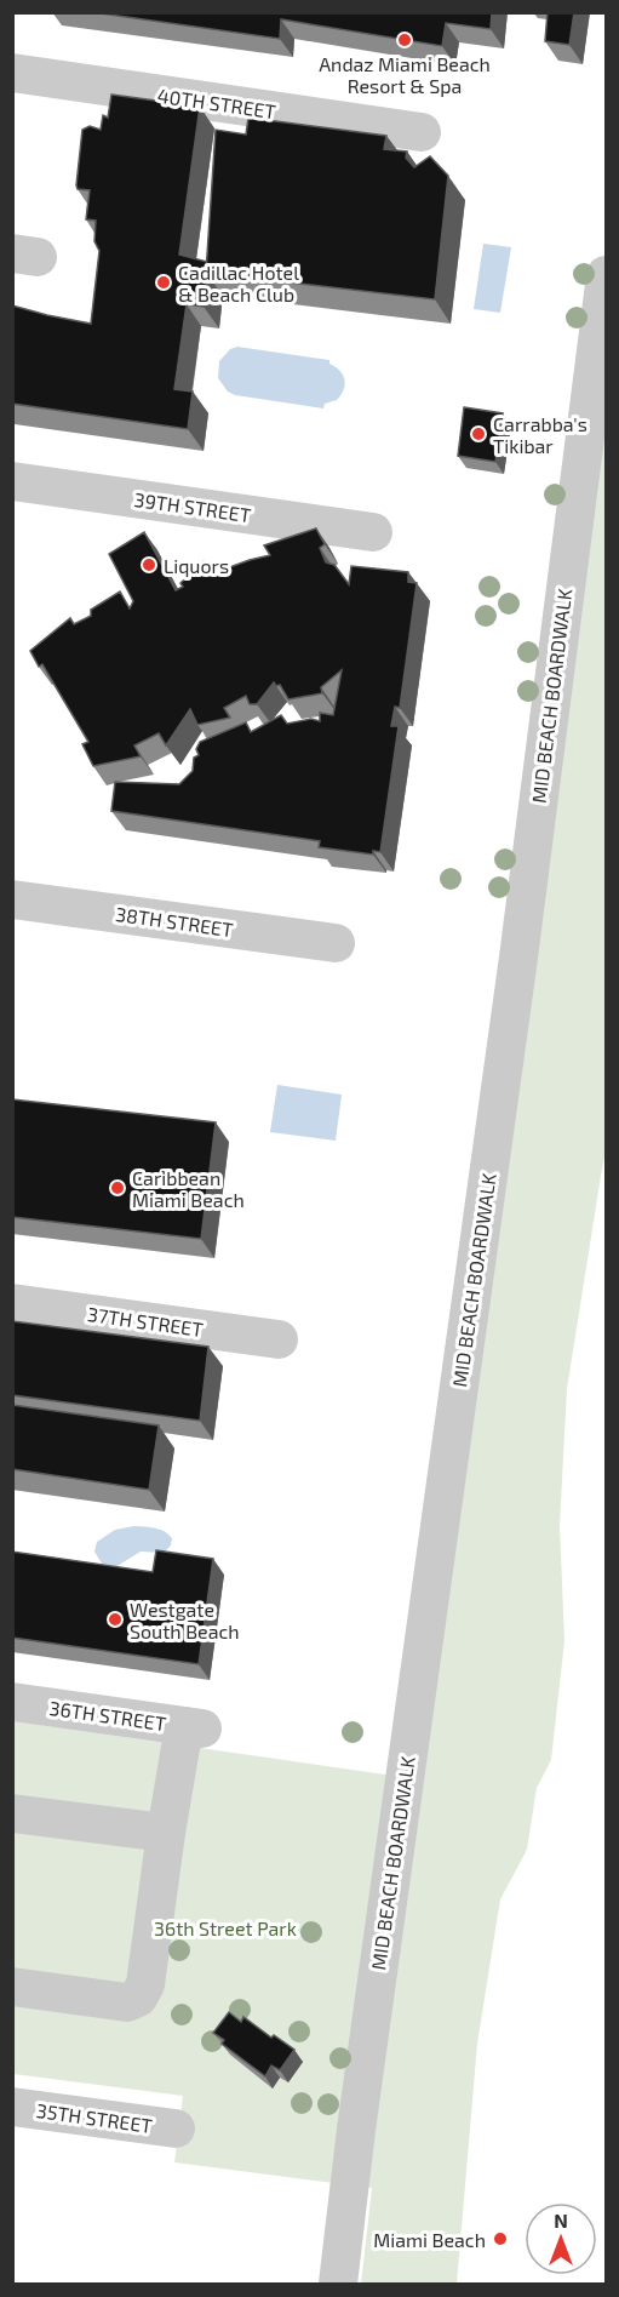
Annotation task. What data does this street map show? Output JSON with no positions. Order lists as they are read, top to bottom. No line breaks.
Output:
{"streets":{"street":["40TH STREET","39TH STREET","MID BEACH BOARDWALK","38TH STREET","37TH STREET","36TH STREET","35TH STREET"]},"parks":["36th Street Park"],"places":["Andaz Miami Beach Resort & Spa","Cadillac Hotel & Beach Club","Carrabba's Tikibar","Liquors","Caribbean Miami Beach","Westgate South Beach","Miami Beach"],"north":"top"}
